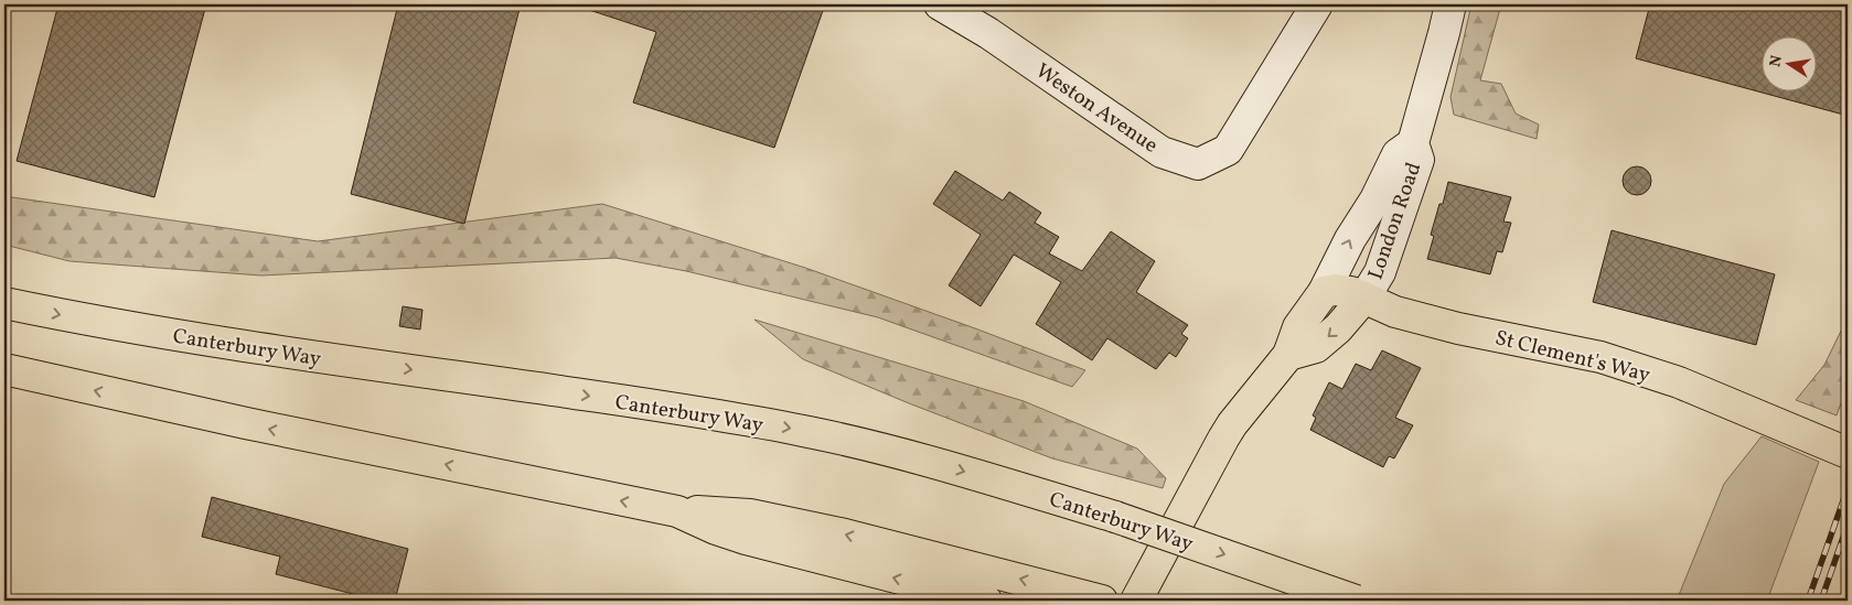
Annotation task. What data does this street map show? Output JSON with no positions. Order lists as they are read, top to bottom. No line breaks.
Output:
{"streets":{"main road":["London Road","Canterbury Way","St Clement's Way"],"street":["Weston Avenue"]},"crossings":[["London Road","St Clement's Way"]],"north":"left"}
